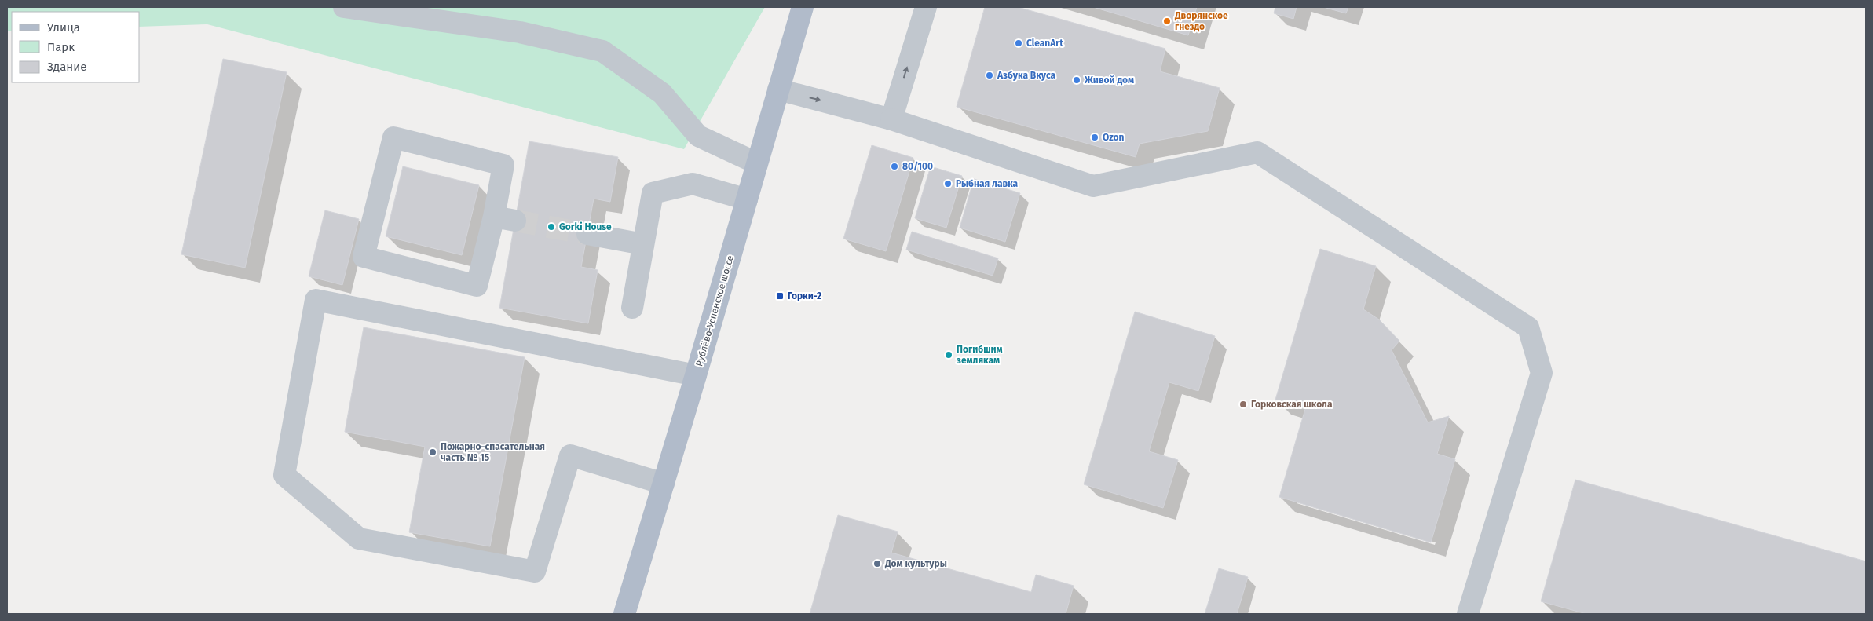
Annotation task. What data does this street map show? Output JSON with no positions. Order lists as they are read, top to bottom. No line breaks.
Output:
{"streets":{"main road":["Рублёво-Успенское шоссе"]},"places":{"other":["Дворянское гнездо","CleanArt","Азбука Вкуса","Живой дом","Ozon","80/100","Рыбная лавка","Gorki House","Погибшим землякам","Горковская школа","Пожарно-спасательная часть № 15","Дом культуры"],"transit":["Горки-2"]},"legend":["Улица","Парк","Здание"]}
